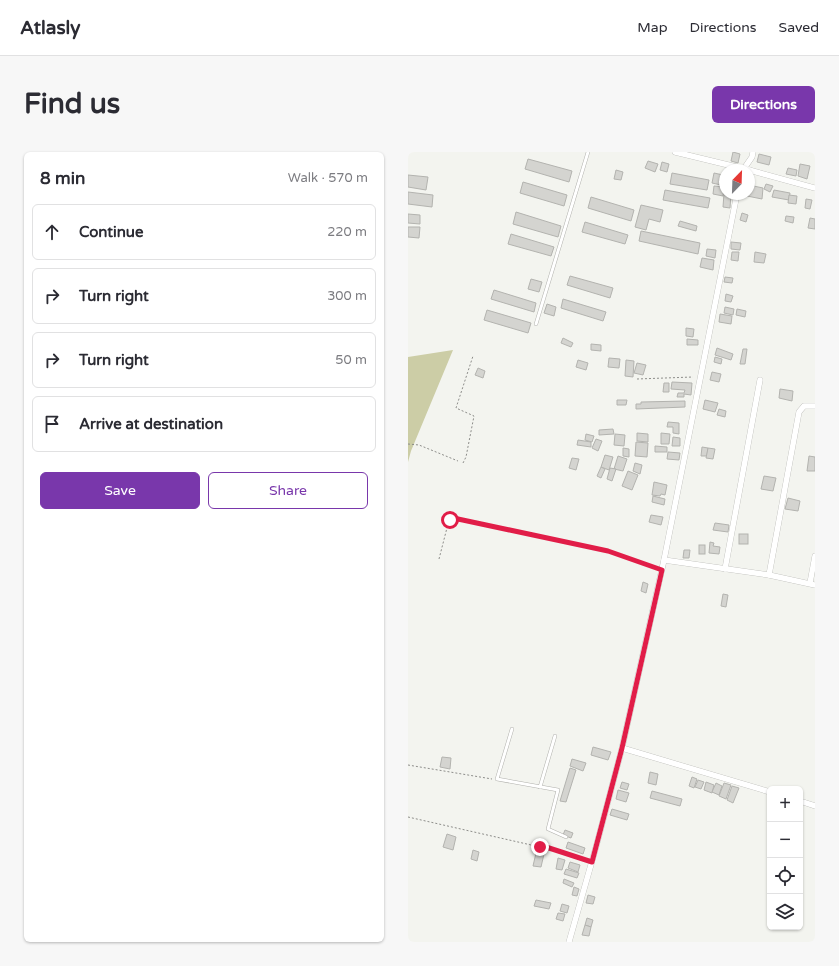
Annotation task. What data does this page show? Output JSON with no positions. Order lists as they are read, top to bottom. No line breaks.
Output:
{"north":"top right","page":{"header":"Atlasly","nav":["Map","Directions","Saved"],"buttons":["Directions",["Save","Share"]],"title":"Find us","heading":["8 min","Walk · 570 m"],"list":[["Continue","220 m"],["Turn right","300 m"],["Turn right","50 m"],"Arrive at destination"],"map_buttons":["+","−"]}}
